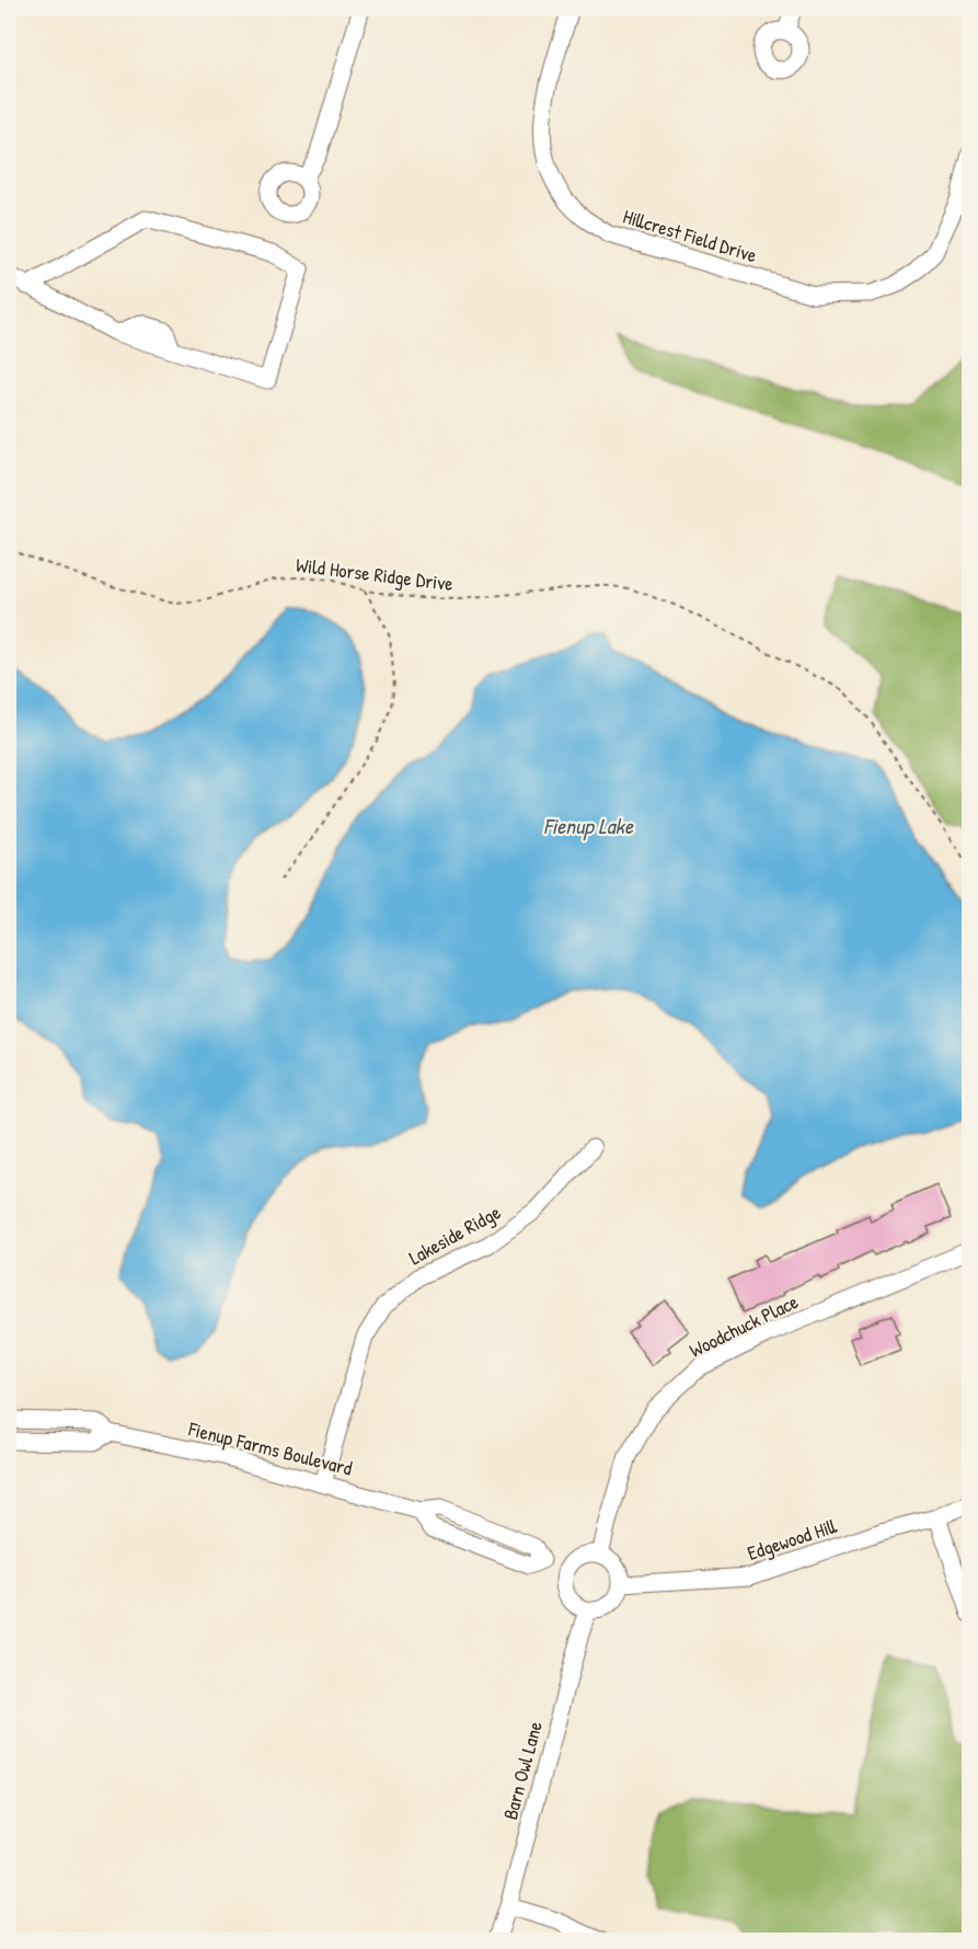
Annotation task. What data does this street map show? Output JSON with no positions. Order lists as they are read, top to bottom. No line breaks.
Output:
{"streets":{"street":["Hillcrest Field Drive","Lakeside Ridge","Woodchuck Place","Fienup Farms Boulevard","Edgewood Hill","Barn Owl Lane"],"path":["Wild Horse Ridge Drive"]},"crossings":[["Lakeside Ridge","Fienup Farms Boulevard"],["Woodchuck Place","Fienup Farms Boulevard"],["Woodchuck Place","Edgewood Hill"],["Woodchuck Place","Barn Owl Lane"],["Fienup Farms Boulevard","Edgewood Hill"],["Fienup Farms Boulevard","Barn Owl Lane"],["Edgewood Hill","Barn Owl Lane"]],"water":["Fienup Lake"]}
